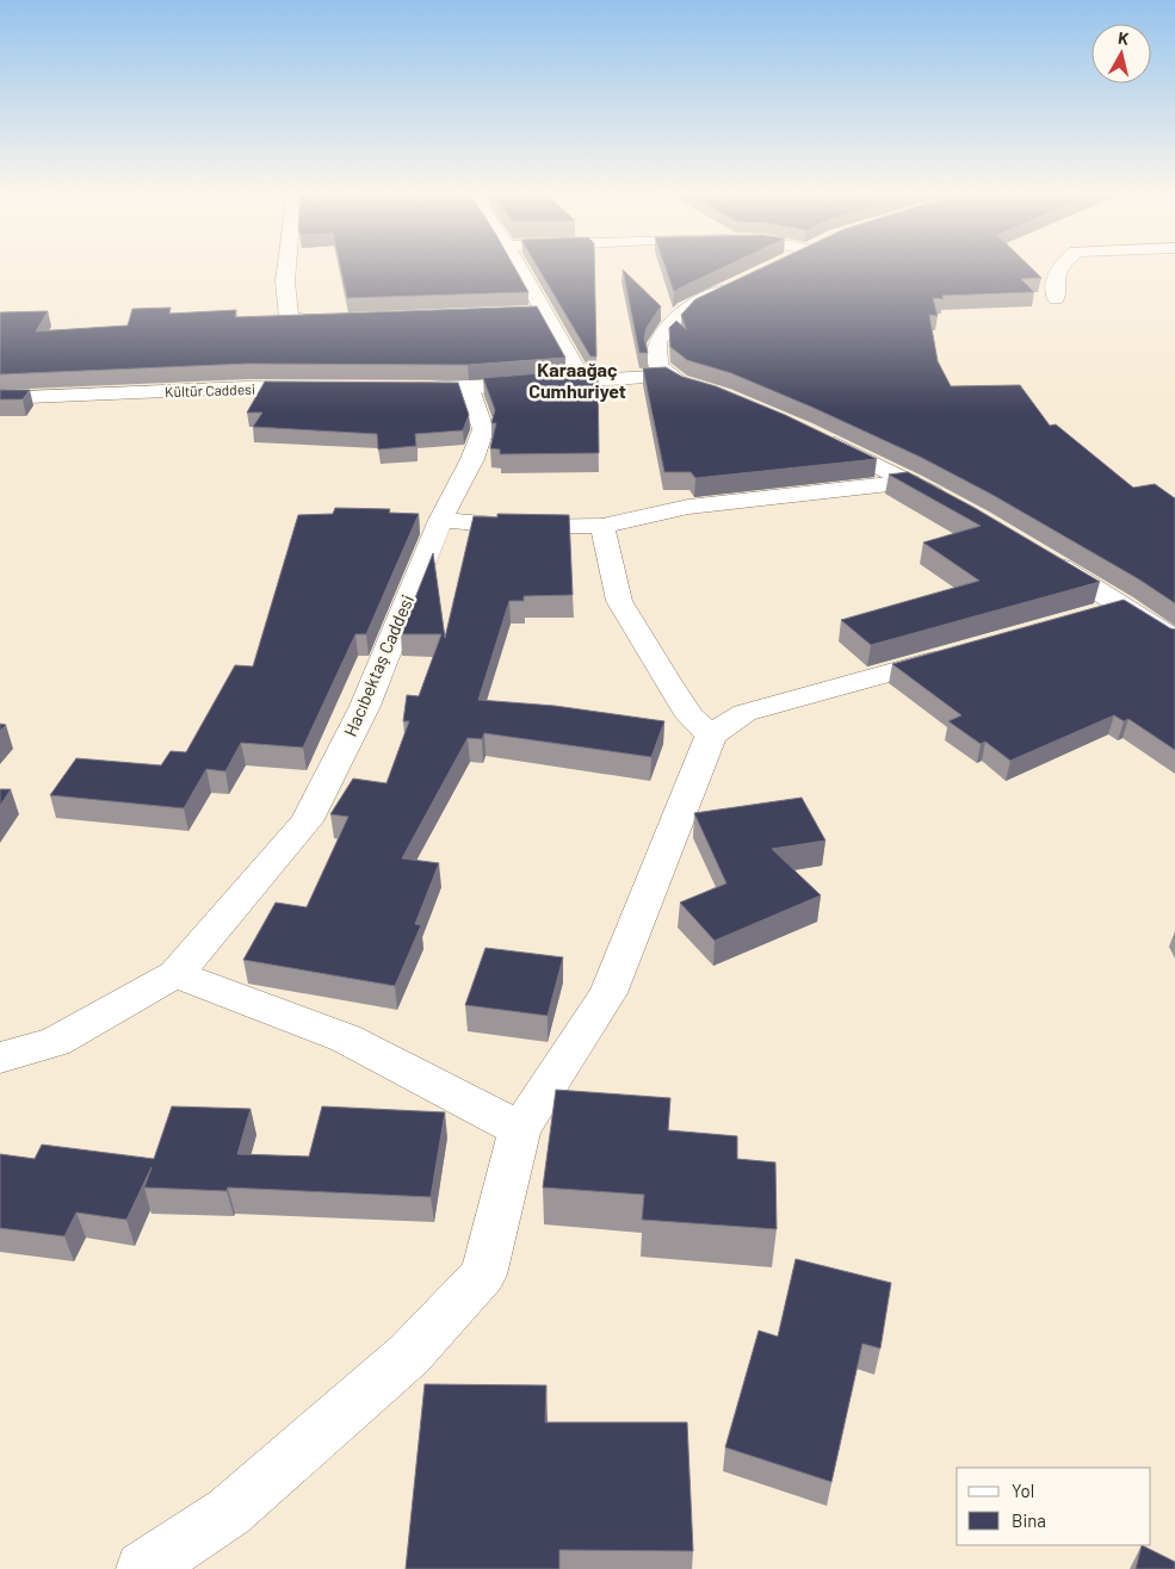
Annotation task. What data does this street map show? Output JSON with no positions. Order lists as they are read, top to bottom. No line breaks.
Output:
{"streets":{"street":["Kültür Caddesi","Hacıbektaş Caddesi"]},"districts":["Karaağaç Cumhuriyet"],"legend":["Yol","Bina"],"north":"top"}
